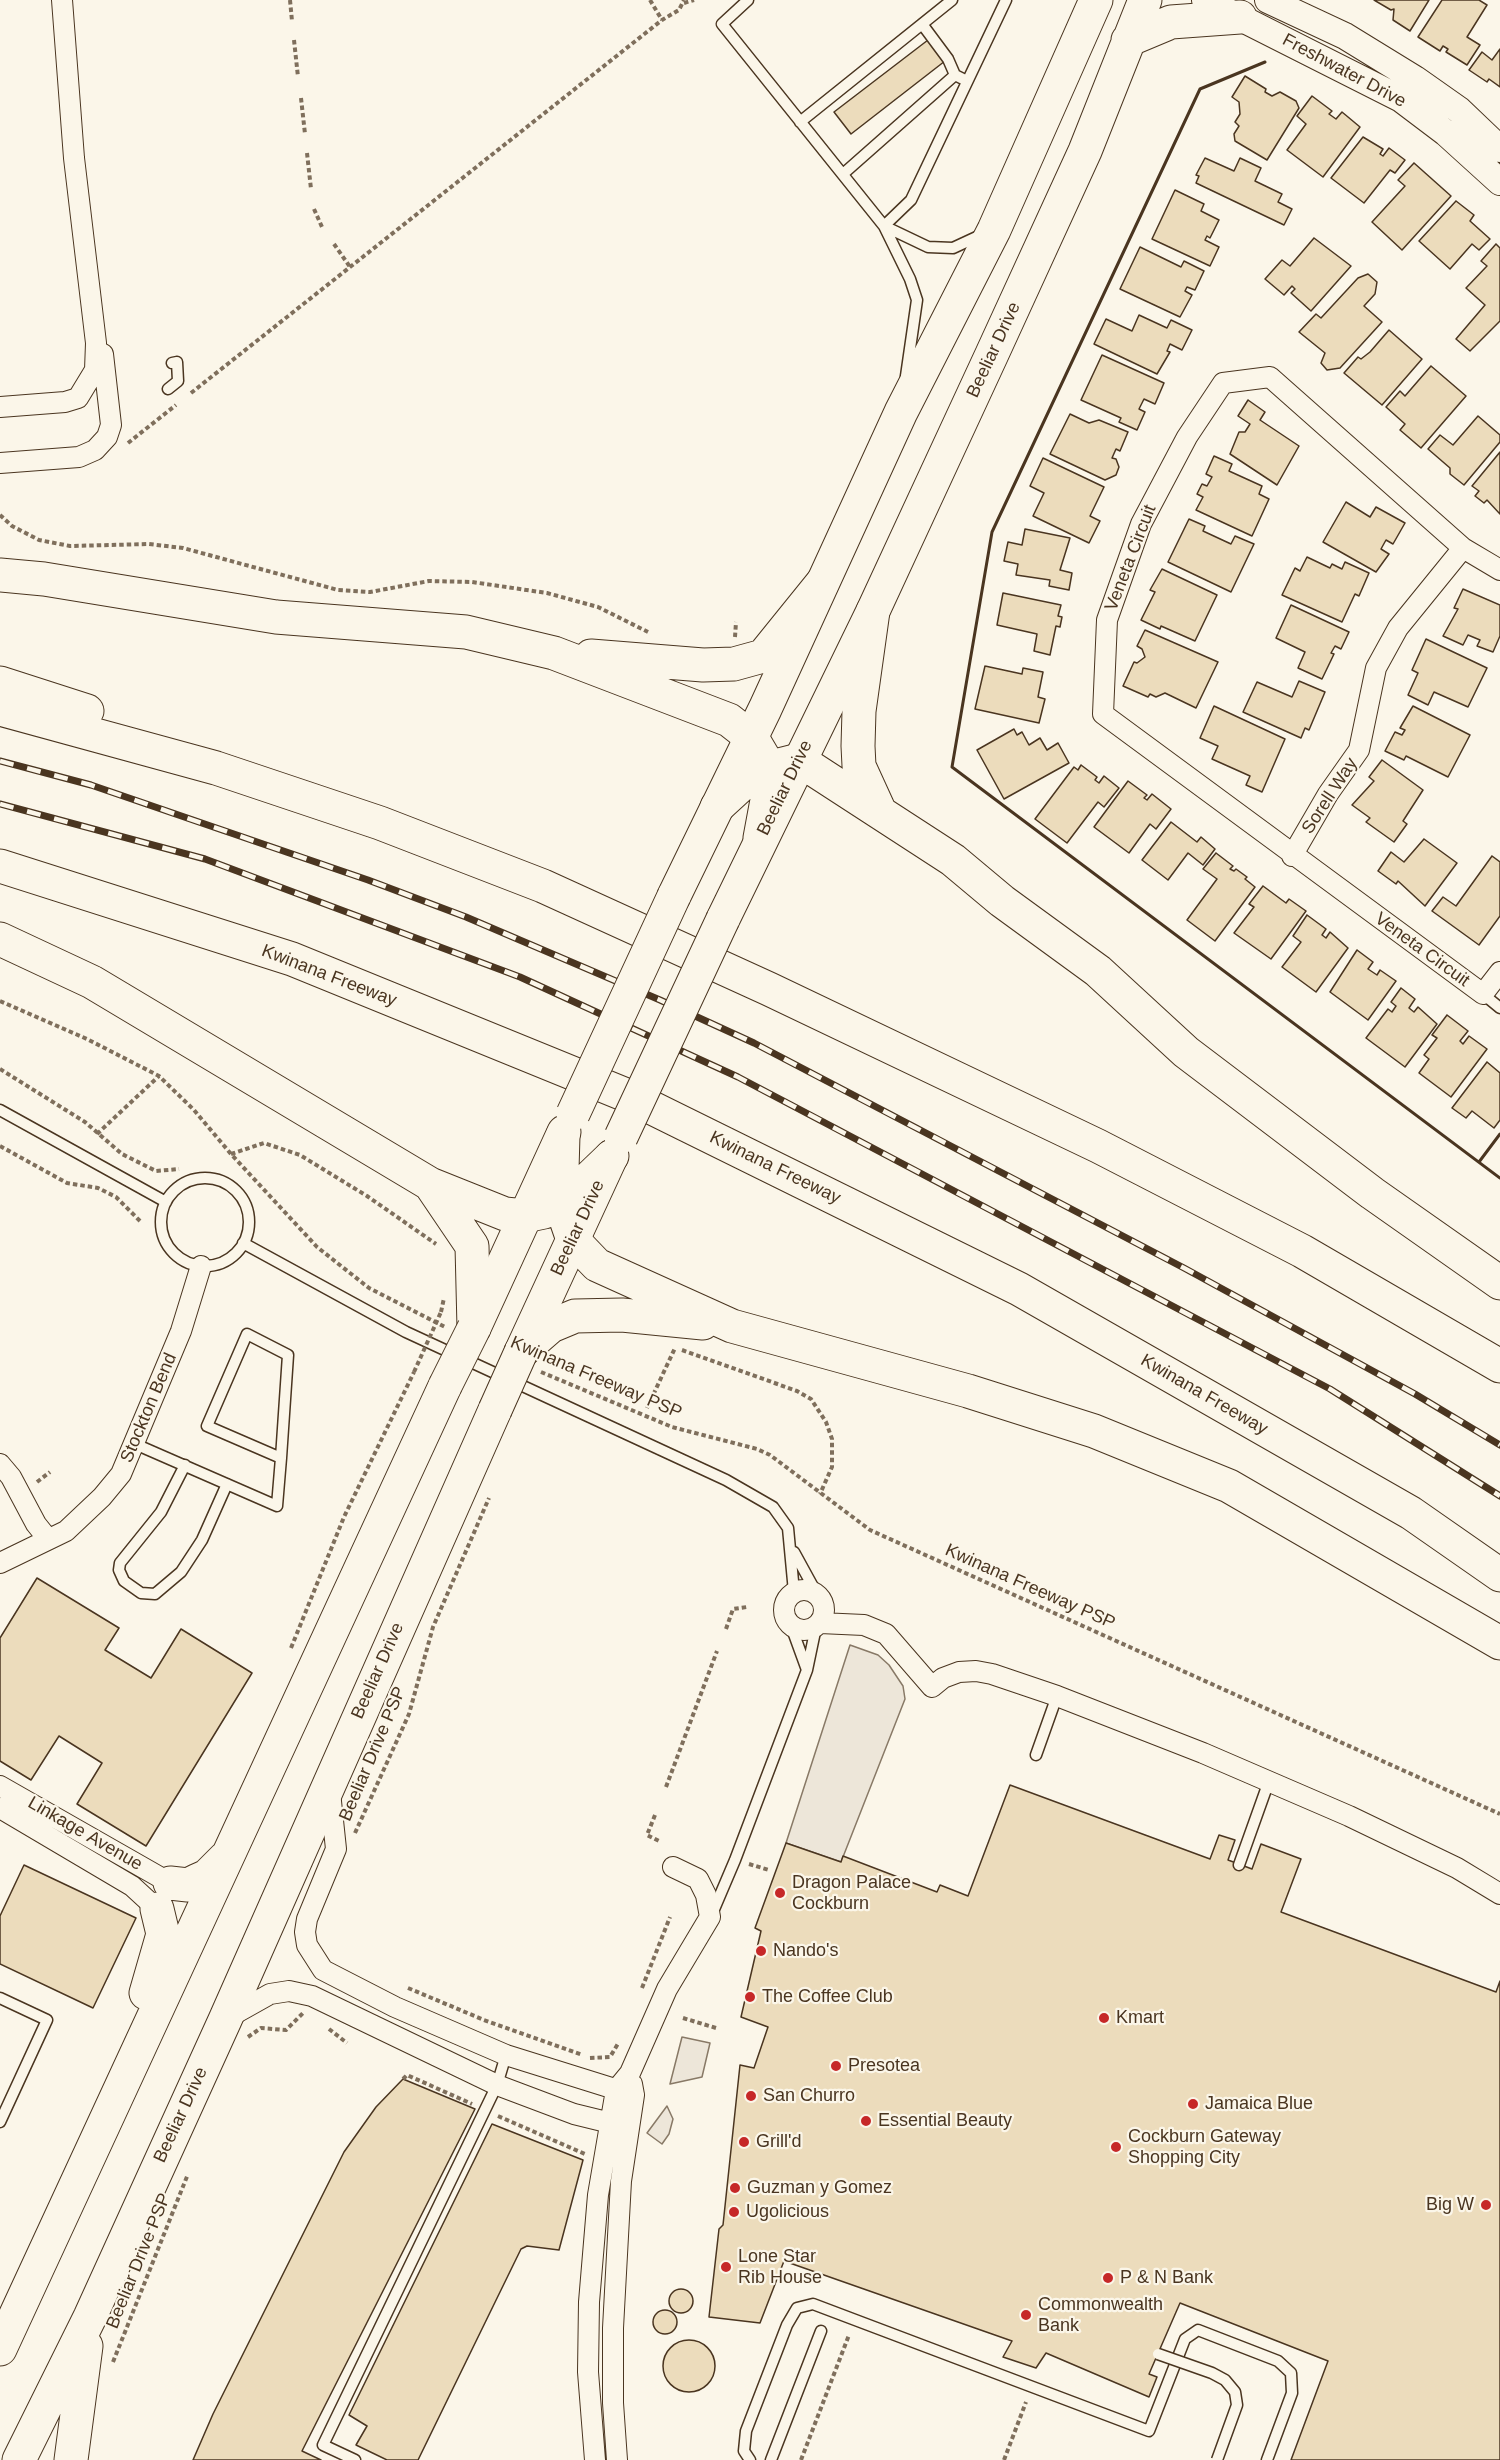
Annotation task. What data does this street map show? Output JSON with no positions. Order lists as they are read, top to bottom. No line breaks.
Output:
{"streets":{"highway":["Beeliar Drive","Kwinana Freeway"],"street":["Freshwater Drive","Veneta Circuit","Sorell Way","Stockton Bend","Linkage Avenue"],"path":["Kwinana Freeway PSP","Beeliar Drive PSP"]},"crossings":[["Beeliar Drive","Kwinana Freeway PSP"],["Veneta Circuit","Sorell Way"]],"places":["Dragon Palace Cockburn","Nando's","The Coffee Club","Kmart","Presotea","San Churro","Jamaica Blue","Essential Beauty","Grill'd","Cockburn Gateway Shopping City","Guzman y Gomez","Big W","Ugolicious","Lone Star Rib House","P & N Bank","Commonwealth Bank"]}
